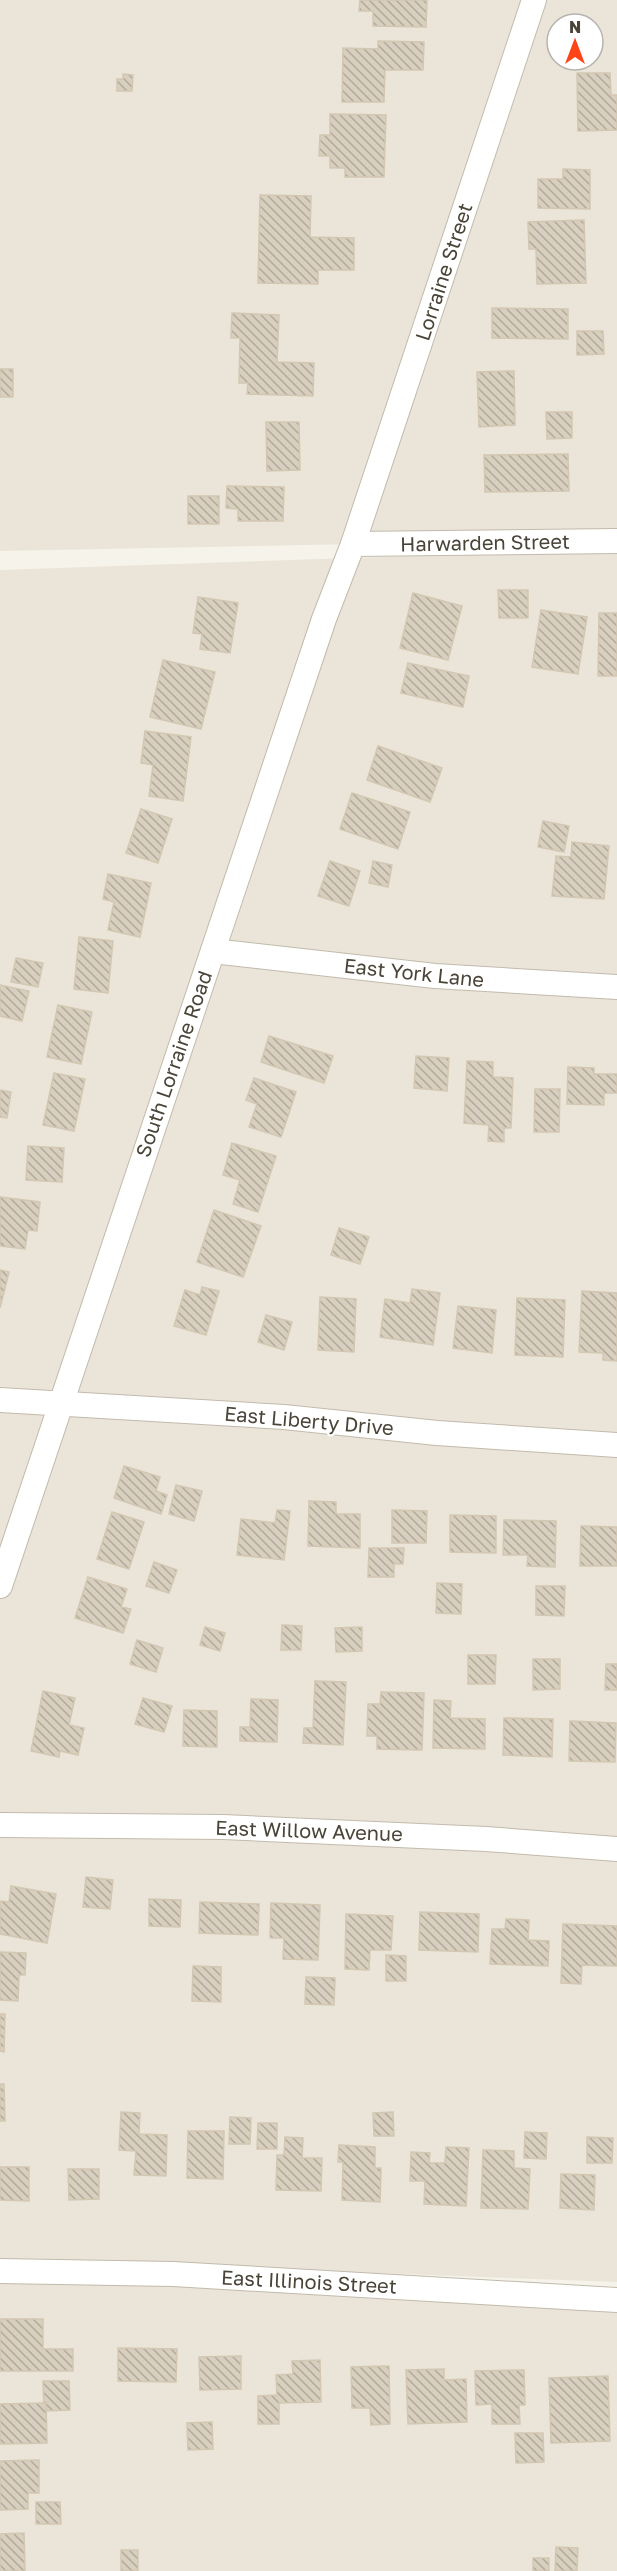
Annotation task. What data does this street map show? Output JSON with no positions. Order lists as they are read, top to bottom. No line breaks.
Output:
{"streets":{"street":["Lorraine Street","Harwarden Street","East York Lane","South Lorraine Road","East Liberty Drive","East Willow Avenue","East Illinois Street"]},"crossings":[["Lorraine Street","Harwarden Street"],["Lorraine Street","South Lorraine Road"],["Harwarden Street","South Lorraine Road"],["East York Lane","South Lorraine Road"],["South Lorraine Road","East Liberty Drive"]],"north":"top"}
